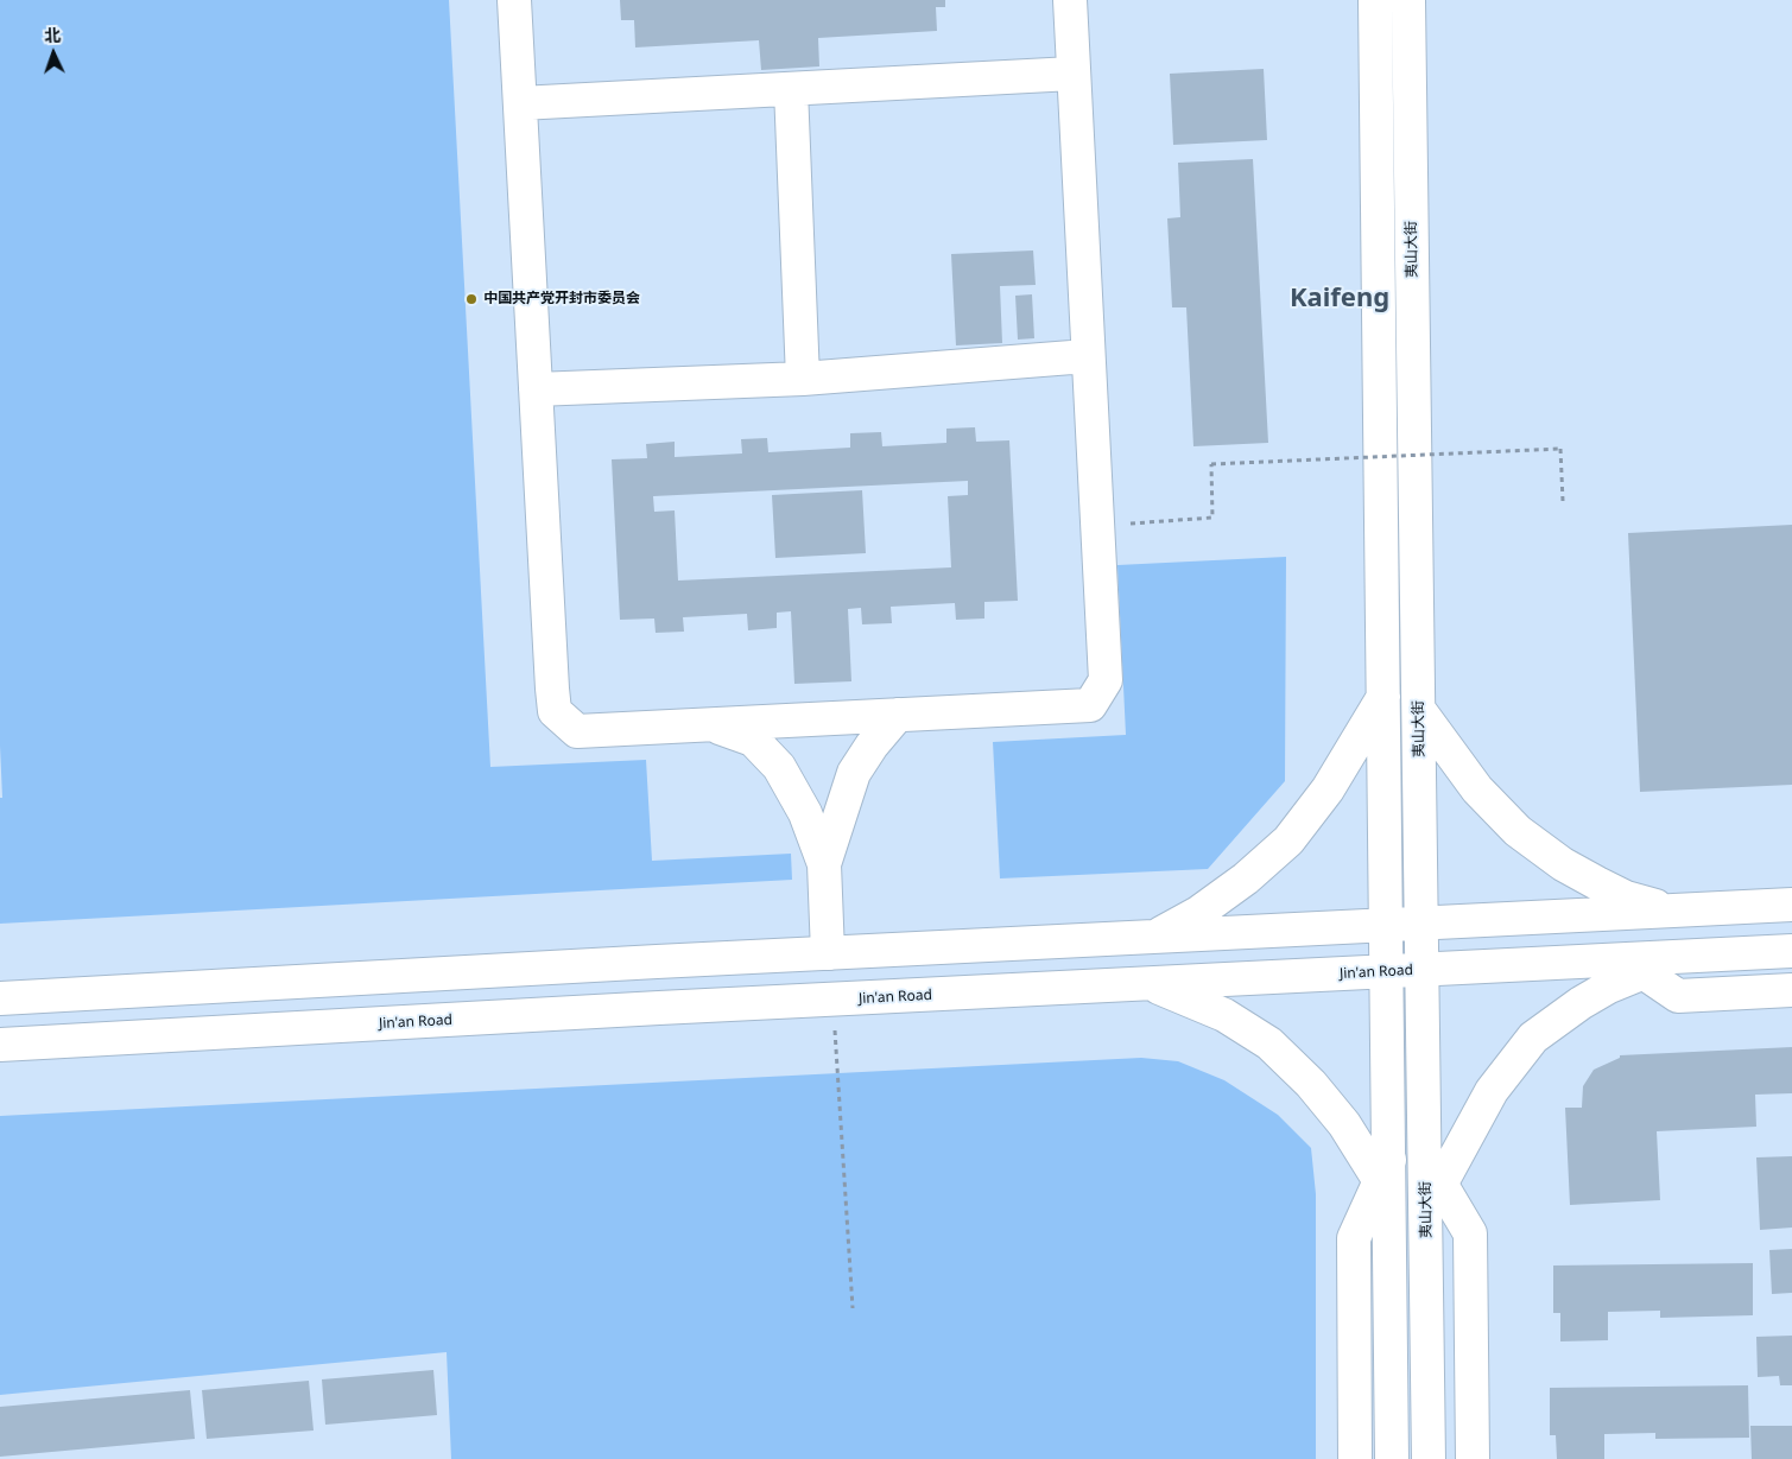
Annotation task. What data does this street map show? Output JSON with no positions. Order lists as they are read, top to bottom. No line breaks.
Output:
{"streets":{"main road":["夷山大街","Jin'an Road"]},"crossings":[["夷山大街","Jin'an Road"]],"districts":["Kaifeng"],"places":["中国共产党开封市委员会"],"north":"top"}
